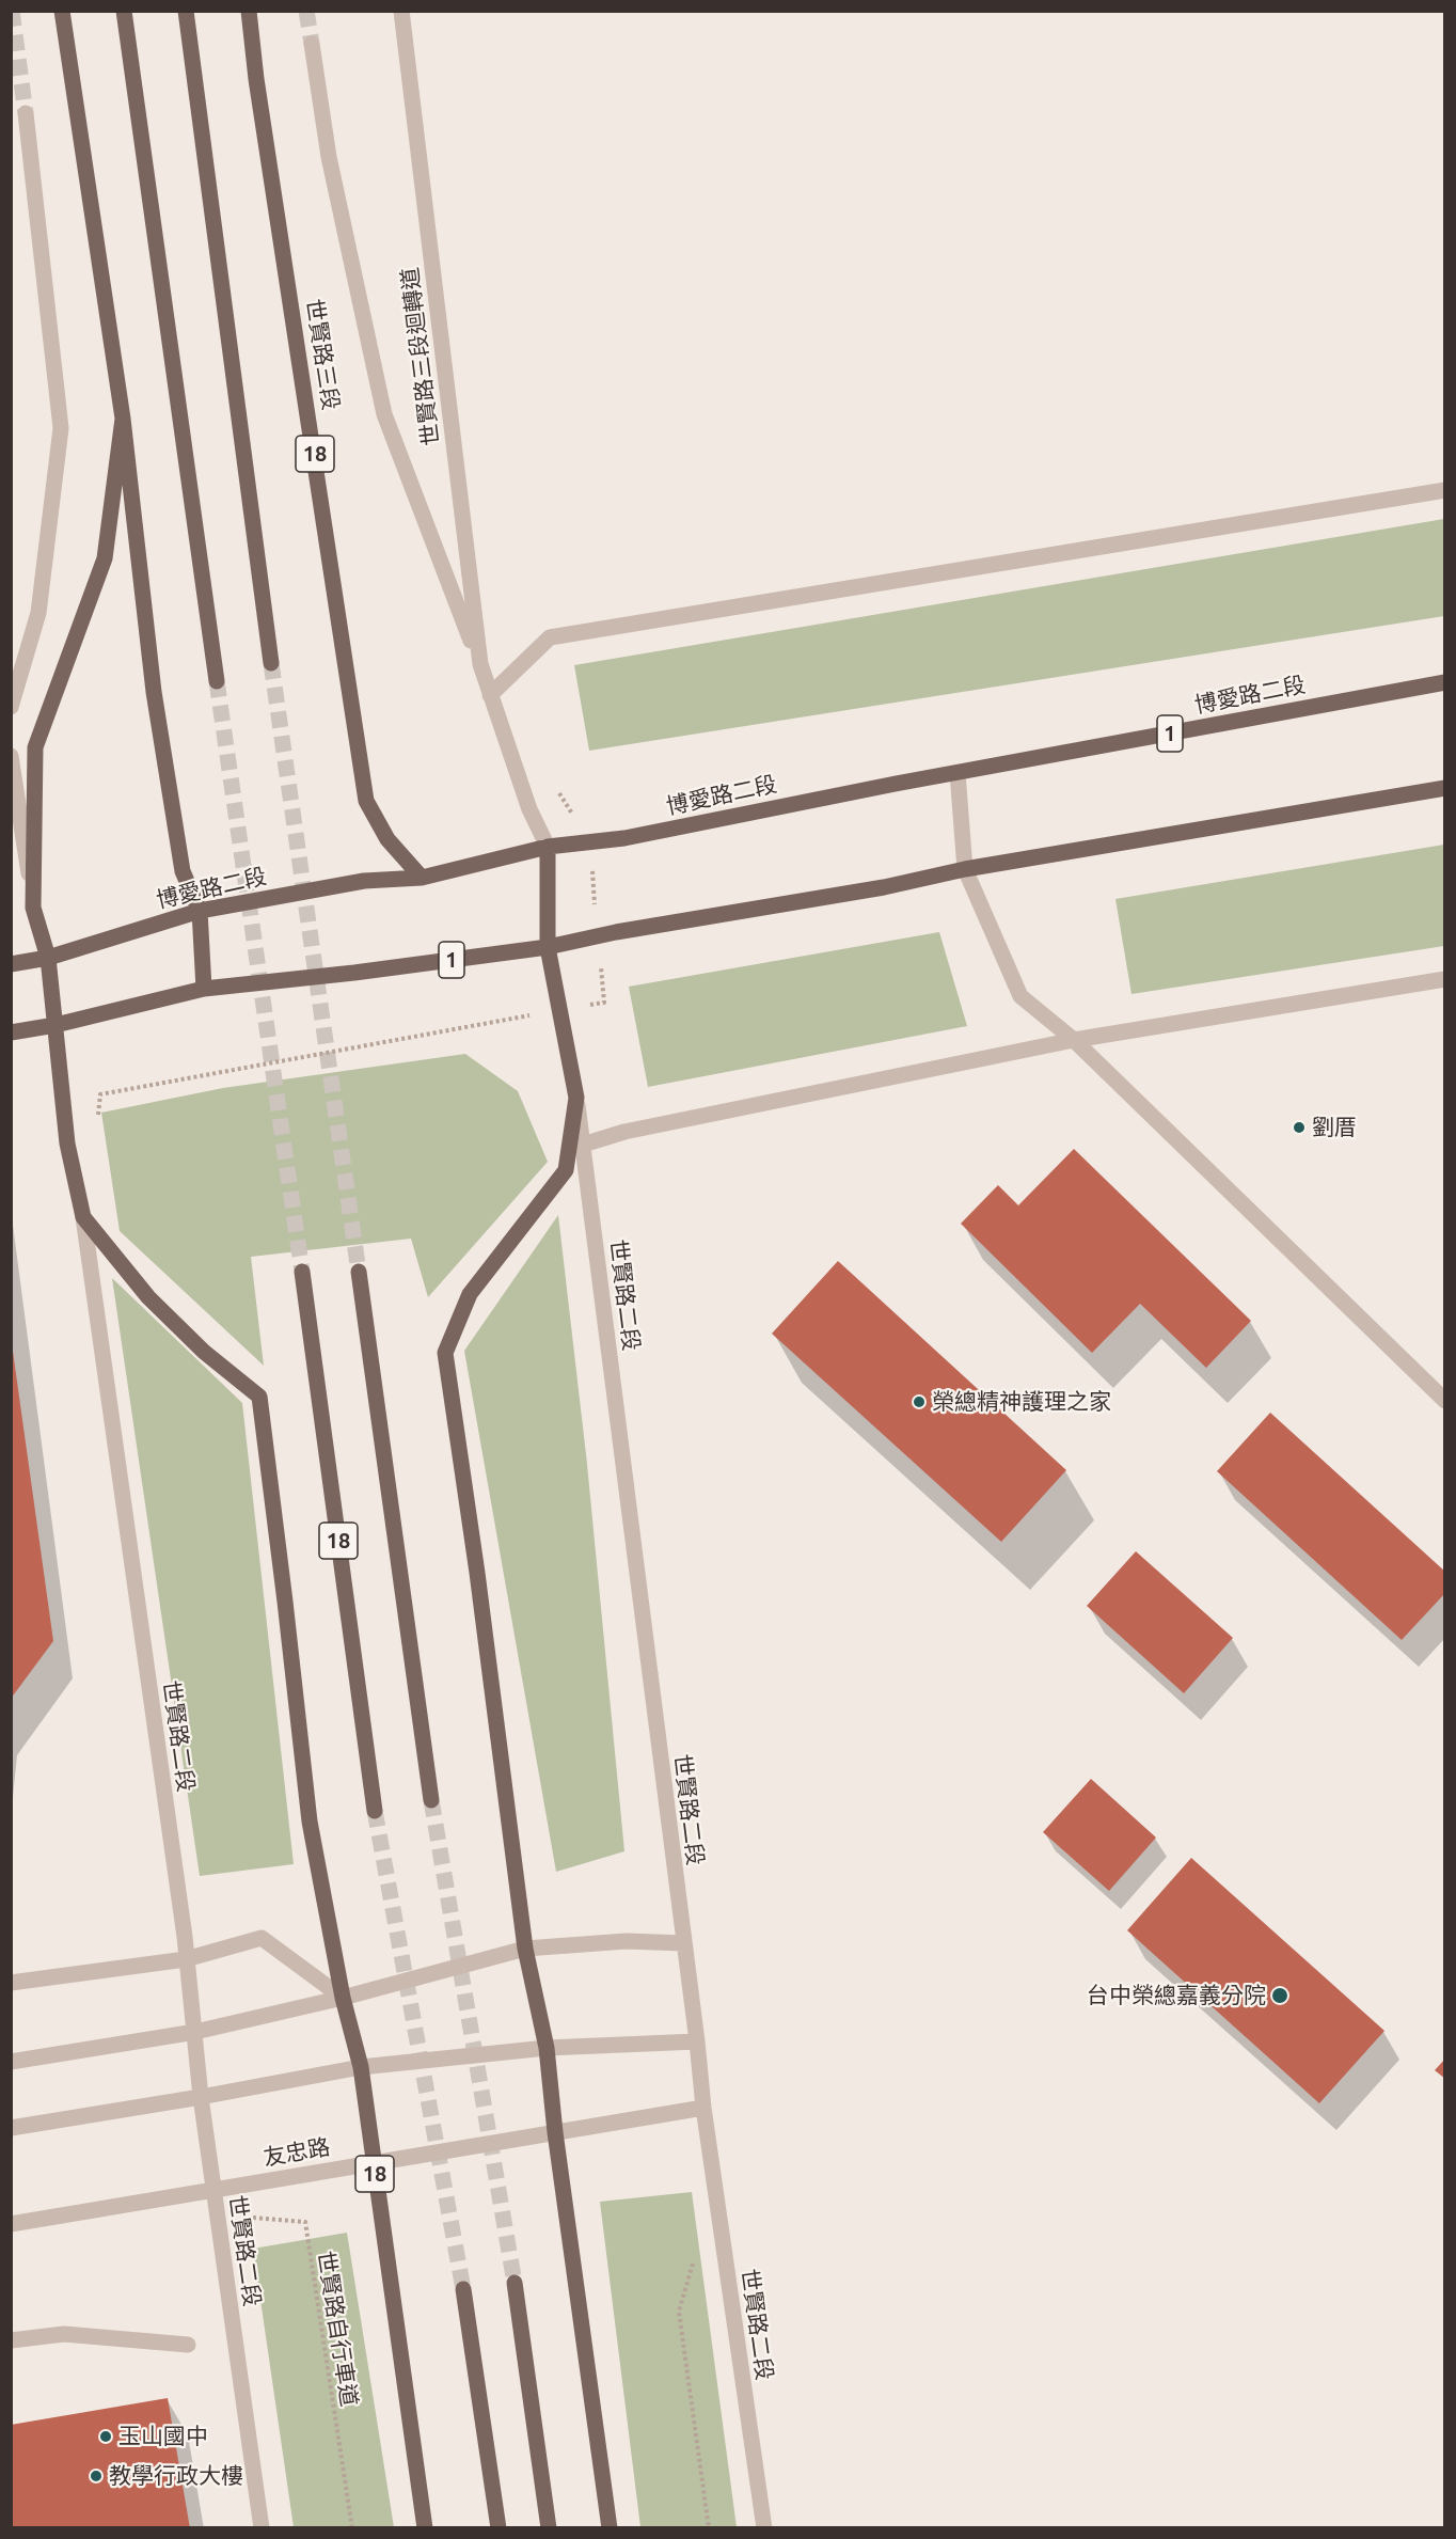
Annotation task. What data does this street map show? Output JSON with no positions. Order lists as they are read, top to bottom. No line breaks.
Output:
{"streets":{"main road":["世賢路三段","18","博愛路二段","1"],"street":["世賢路三段迴轉道","世賢路二段","友忠路"],"path":["世賢路自行車道"]},"crossings":[["世賢路三段","世賢路三段迴轉道"],["世賢路三段","博愛路二段"],["18","世賢路二段"],["18","友忠路"],["世賢路二段","友忠路"],["世賢路二段","世賢路自行車道"]],"places":["劉厝","榮總精神護理之家","台中榮總嘉義分院","玉山國中","教學行政大樓"]}
